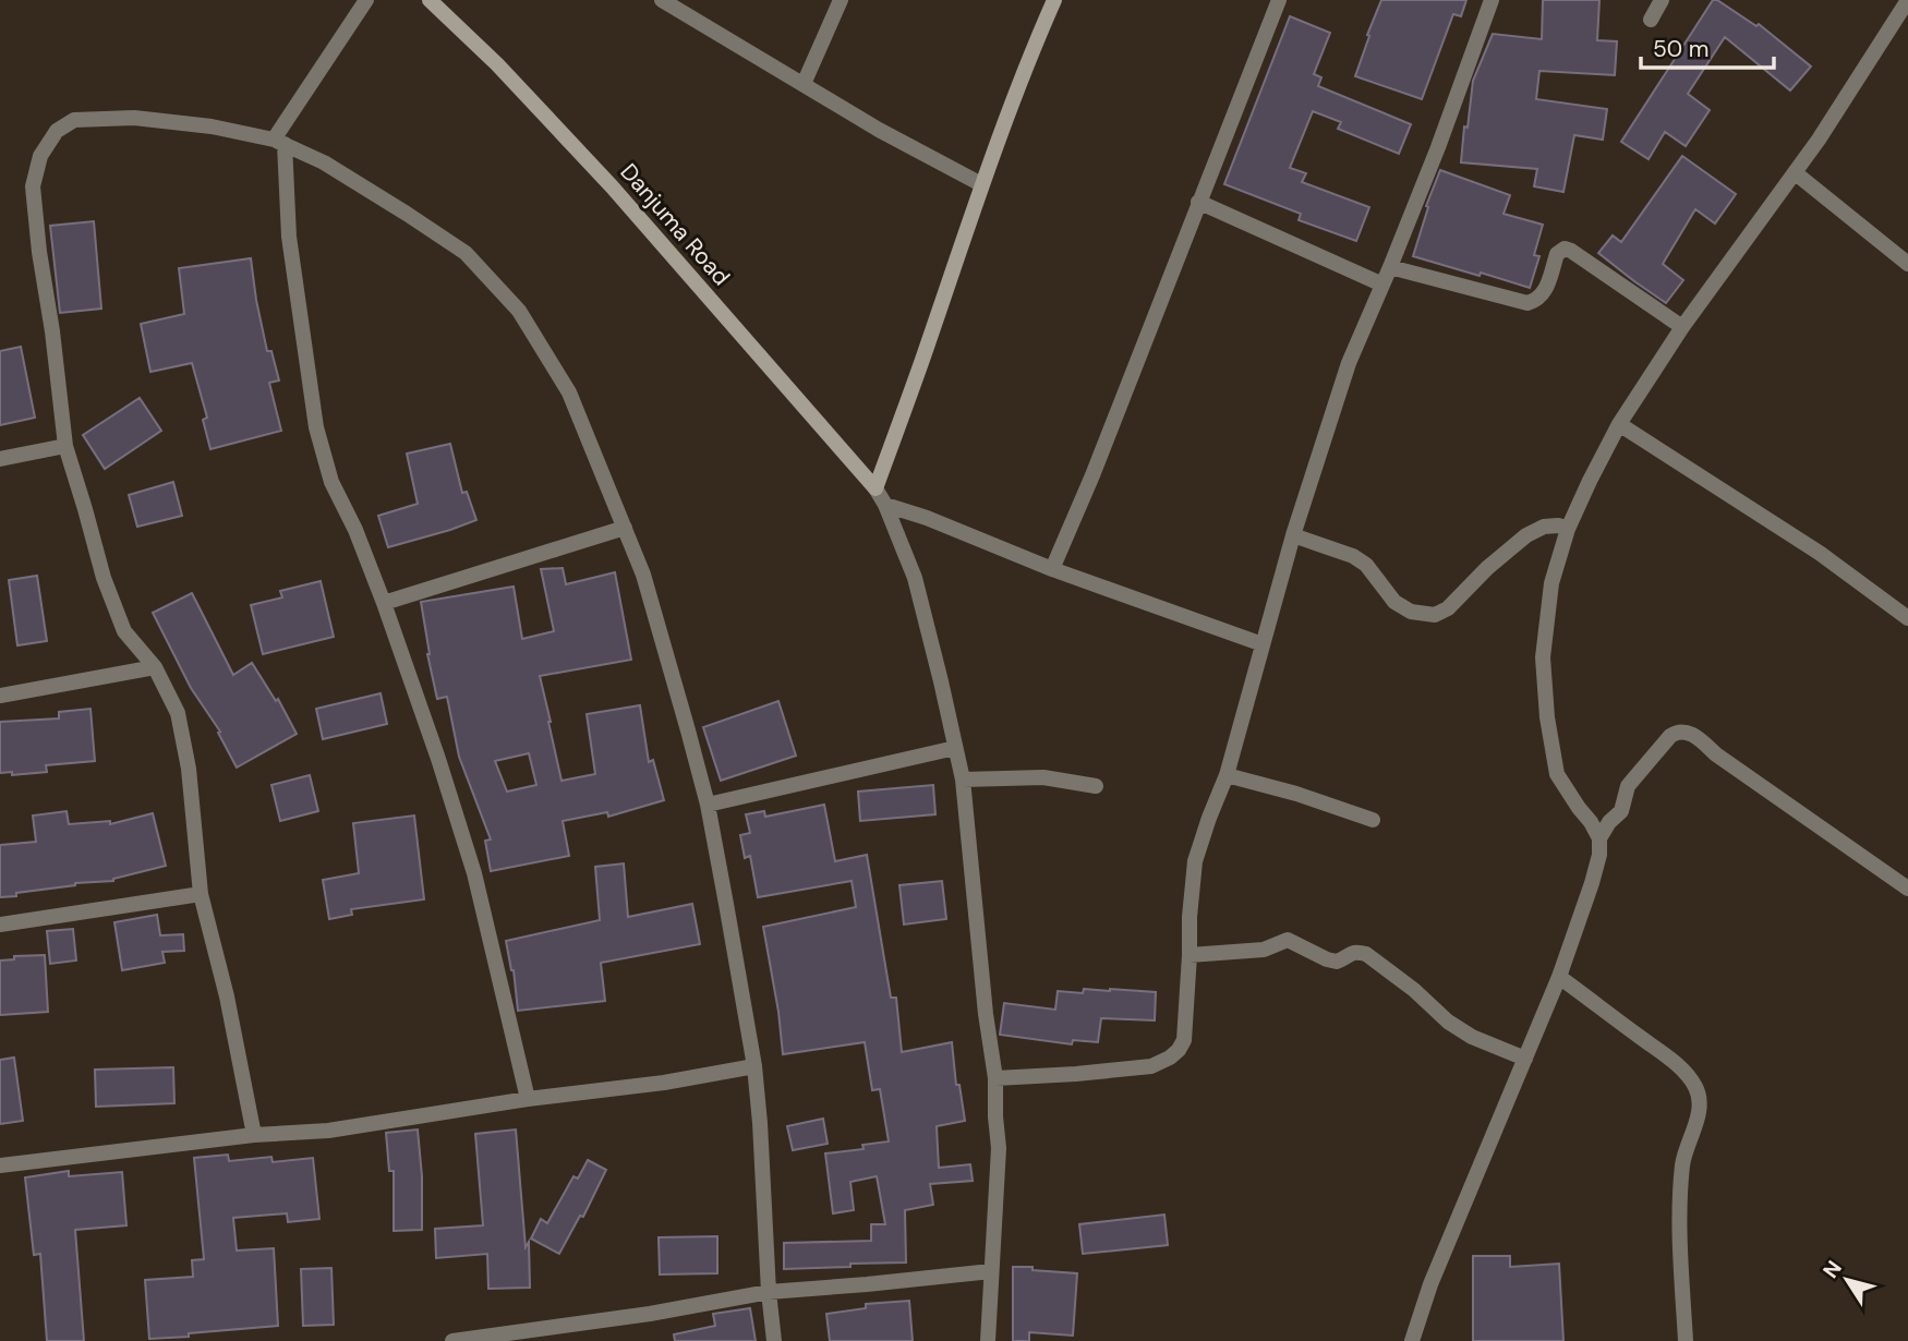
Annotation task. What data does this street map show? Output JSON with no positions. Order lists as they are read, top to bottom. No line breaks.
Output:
{"streets":{"street":["Danjuma Road"]},"scale_bar":"50 m","north":"top left"}
